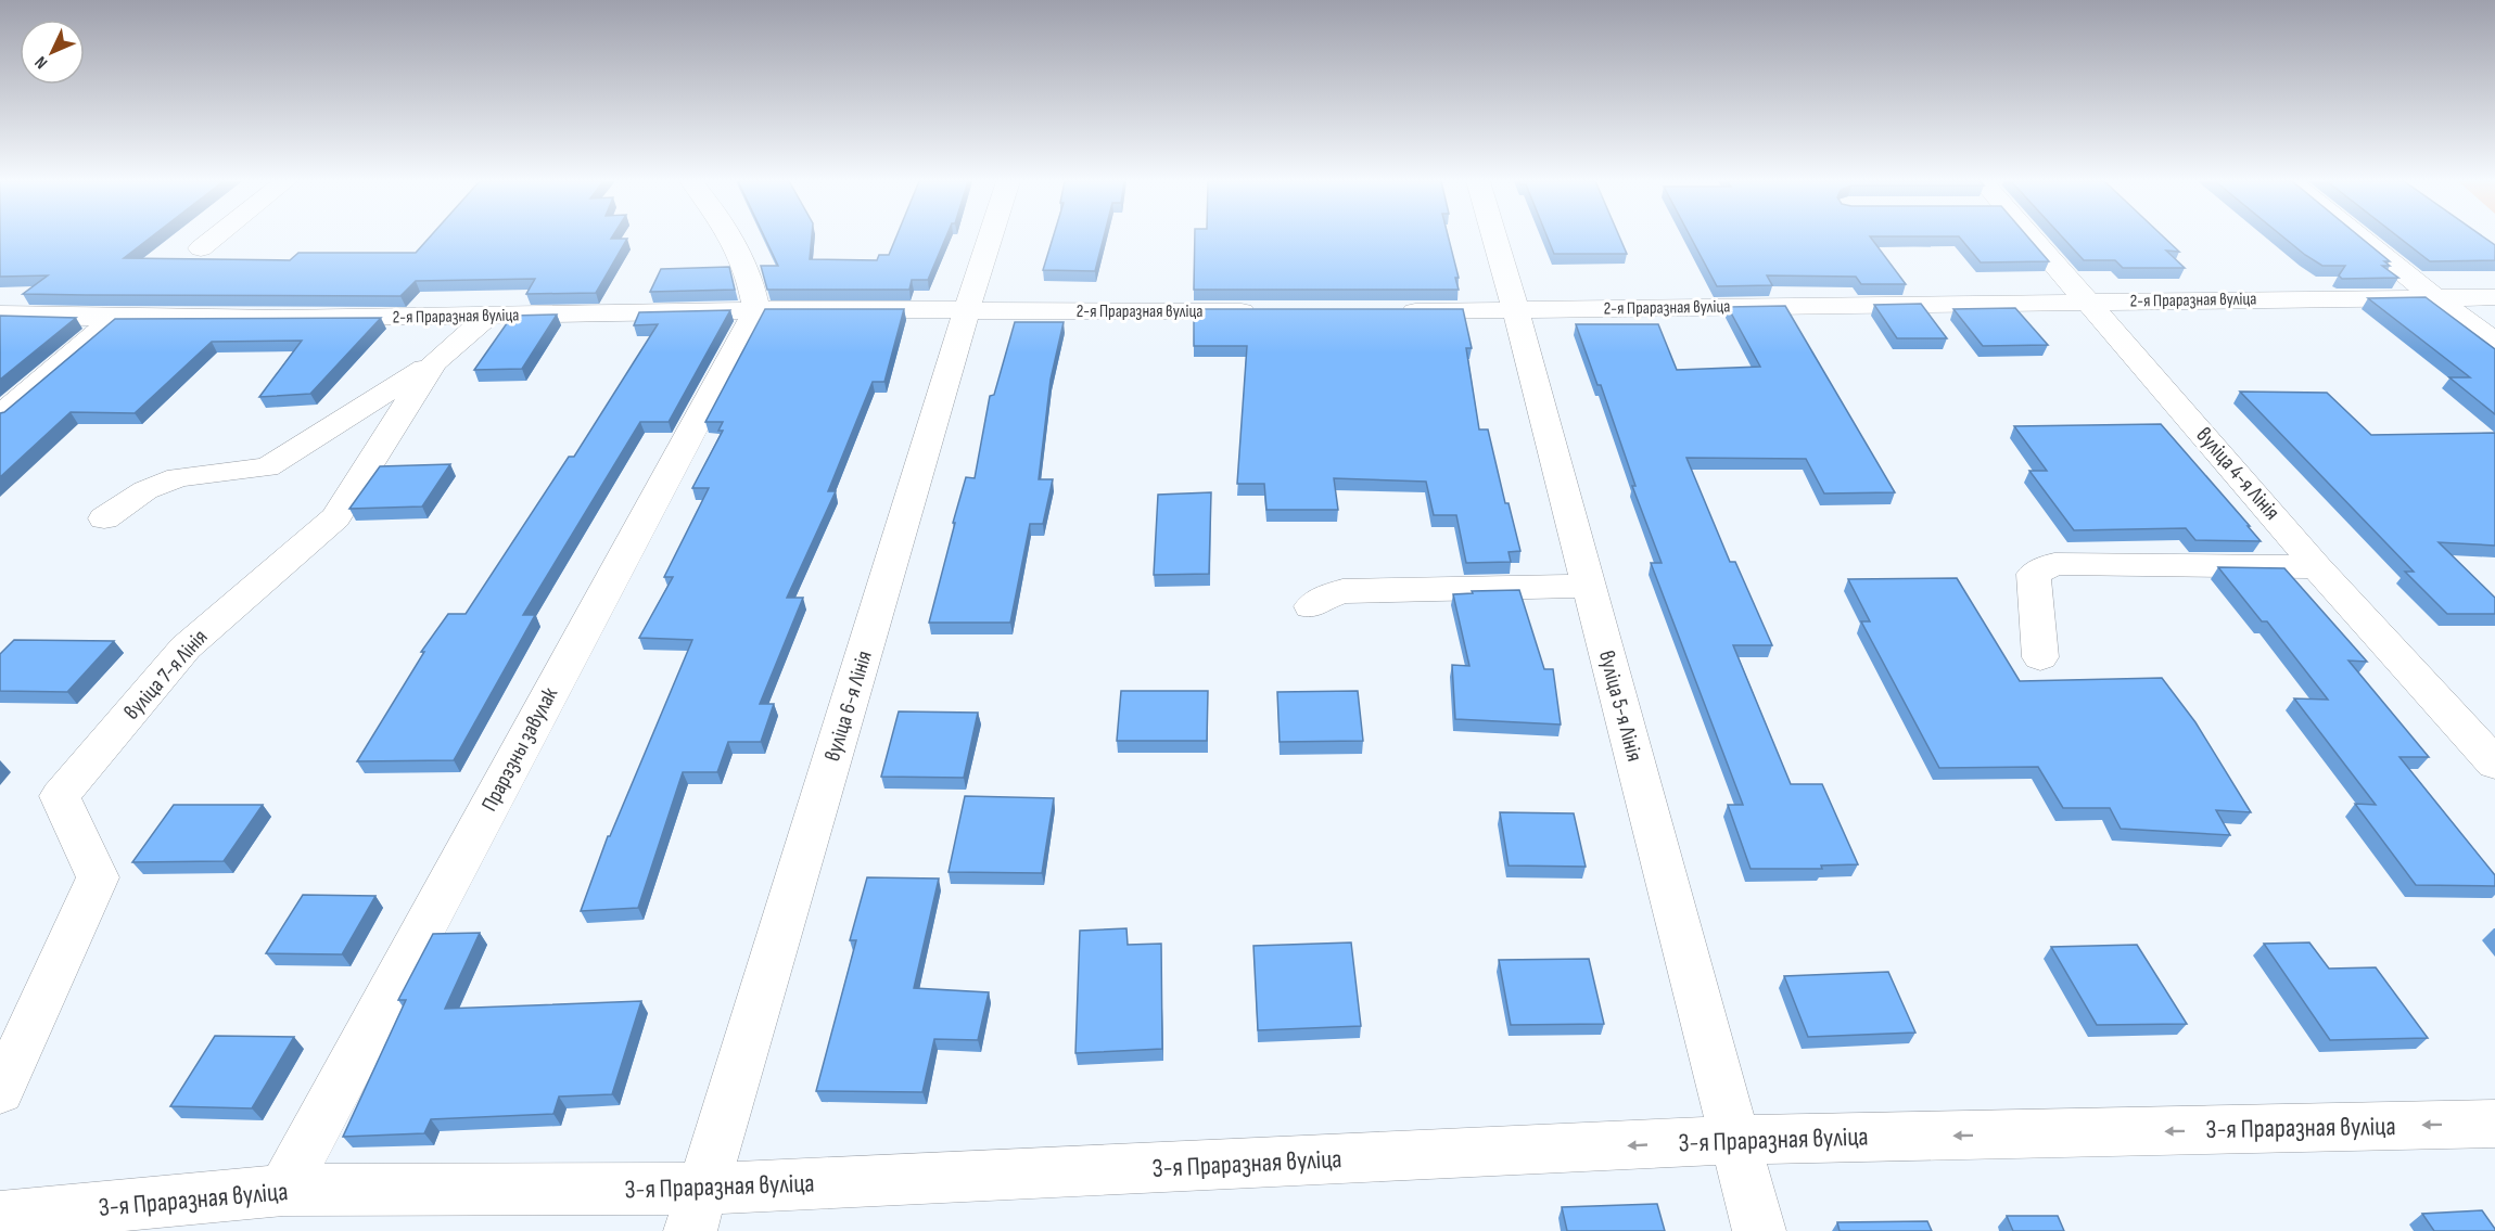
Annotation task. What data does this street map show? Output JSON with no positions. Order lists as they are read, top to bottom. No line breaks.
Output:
{"streets":{"street":["2-я Праразная вуліца","вуліца 4-я Лінія","вуліца 7-я Лінія","вуліца 6-я Лінія","вуліца 5-я Лінія","Прарэзны завулак","3-я Праразная вуліца"]},"crossings":[["2-я Праразная вуліца","вуліца 4-я Лінія"],["2-я Праразная вуліца","вуліца 7-я Лінія"],["2-я Праразная вуліца","вуліца 6-я Лінія"],["2-я Праразная вуліца","вуліца 5-я Лінія"],["2-я Праразная вуліца","Прарэзны завулак"],["вуліца 6-я Лінія","3-я Праразная вуліца"],["вуліца 5-я Лінія","3-я Праразная вуліца"],["Прарэзны завулак","3-я Праразная вуліца"]],"one_way":["3-я Праразная вуліца"],"north":"bottom left"}
